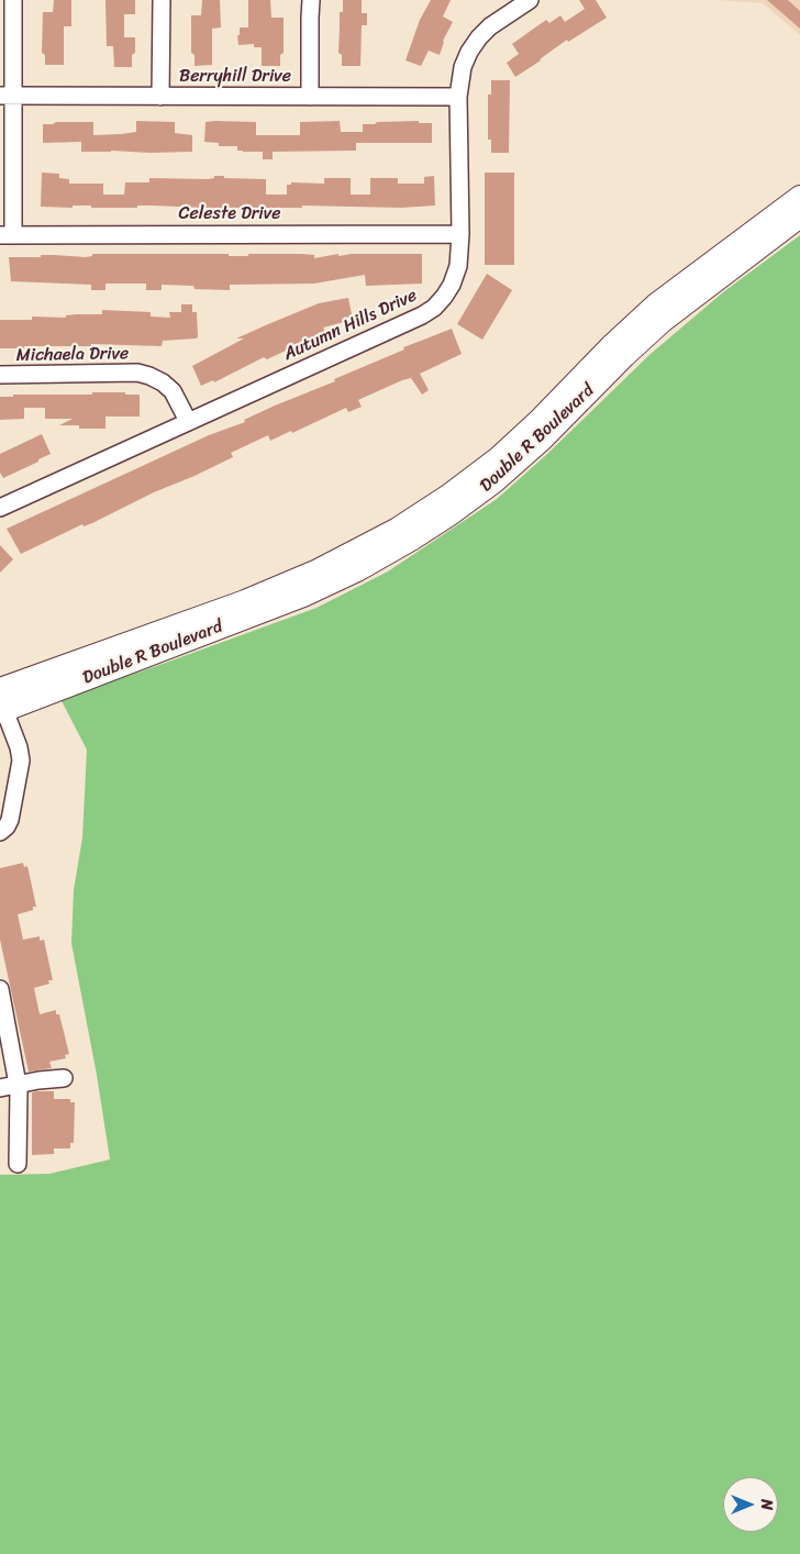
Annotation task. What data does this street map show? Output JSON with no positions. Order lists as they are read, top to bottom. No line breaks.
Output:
{"streets":{"main road":["Double R Boulevard"],"street":["Berryhill Drive","Celeste Drive","Autumn Hills Drive","Michaela Drive"]},"crossings":[["Berryhill Drive","Autumn Hills Drive"],["Celeste Drive","Autumn Hills Drive"],["Autumn Hills Drive","Michaela Drive"]],"north":"right"}
